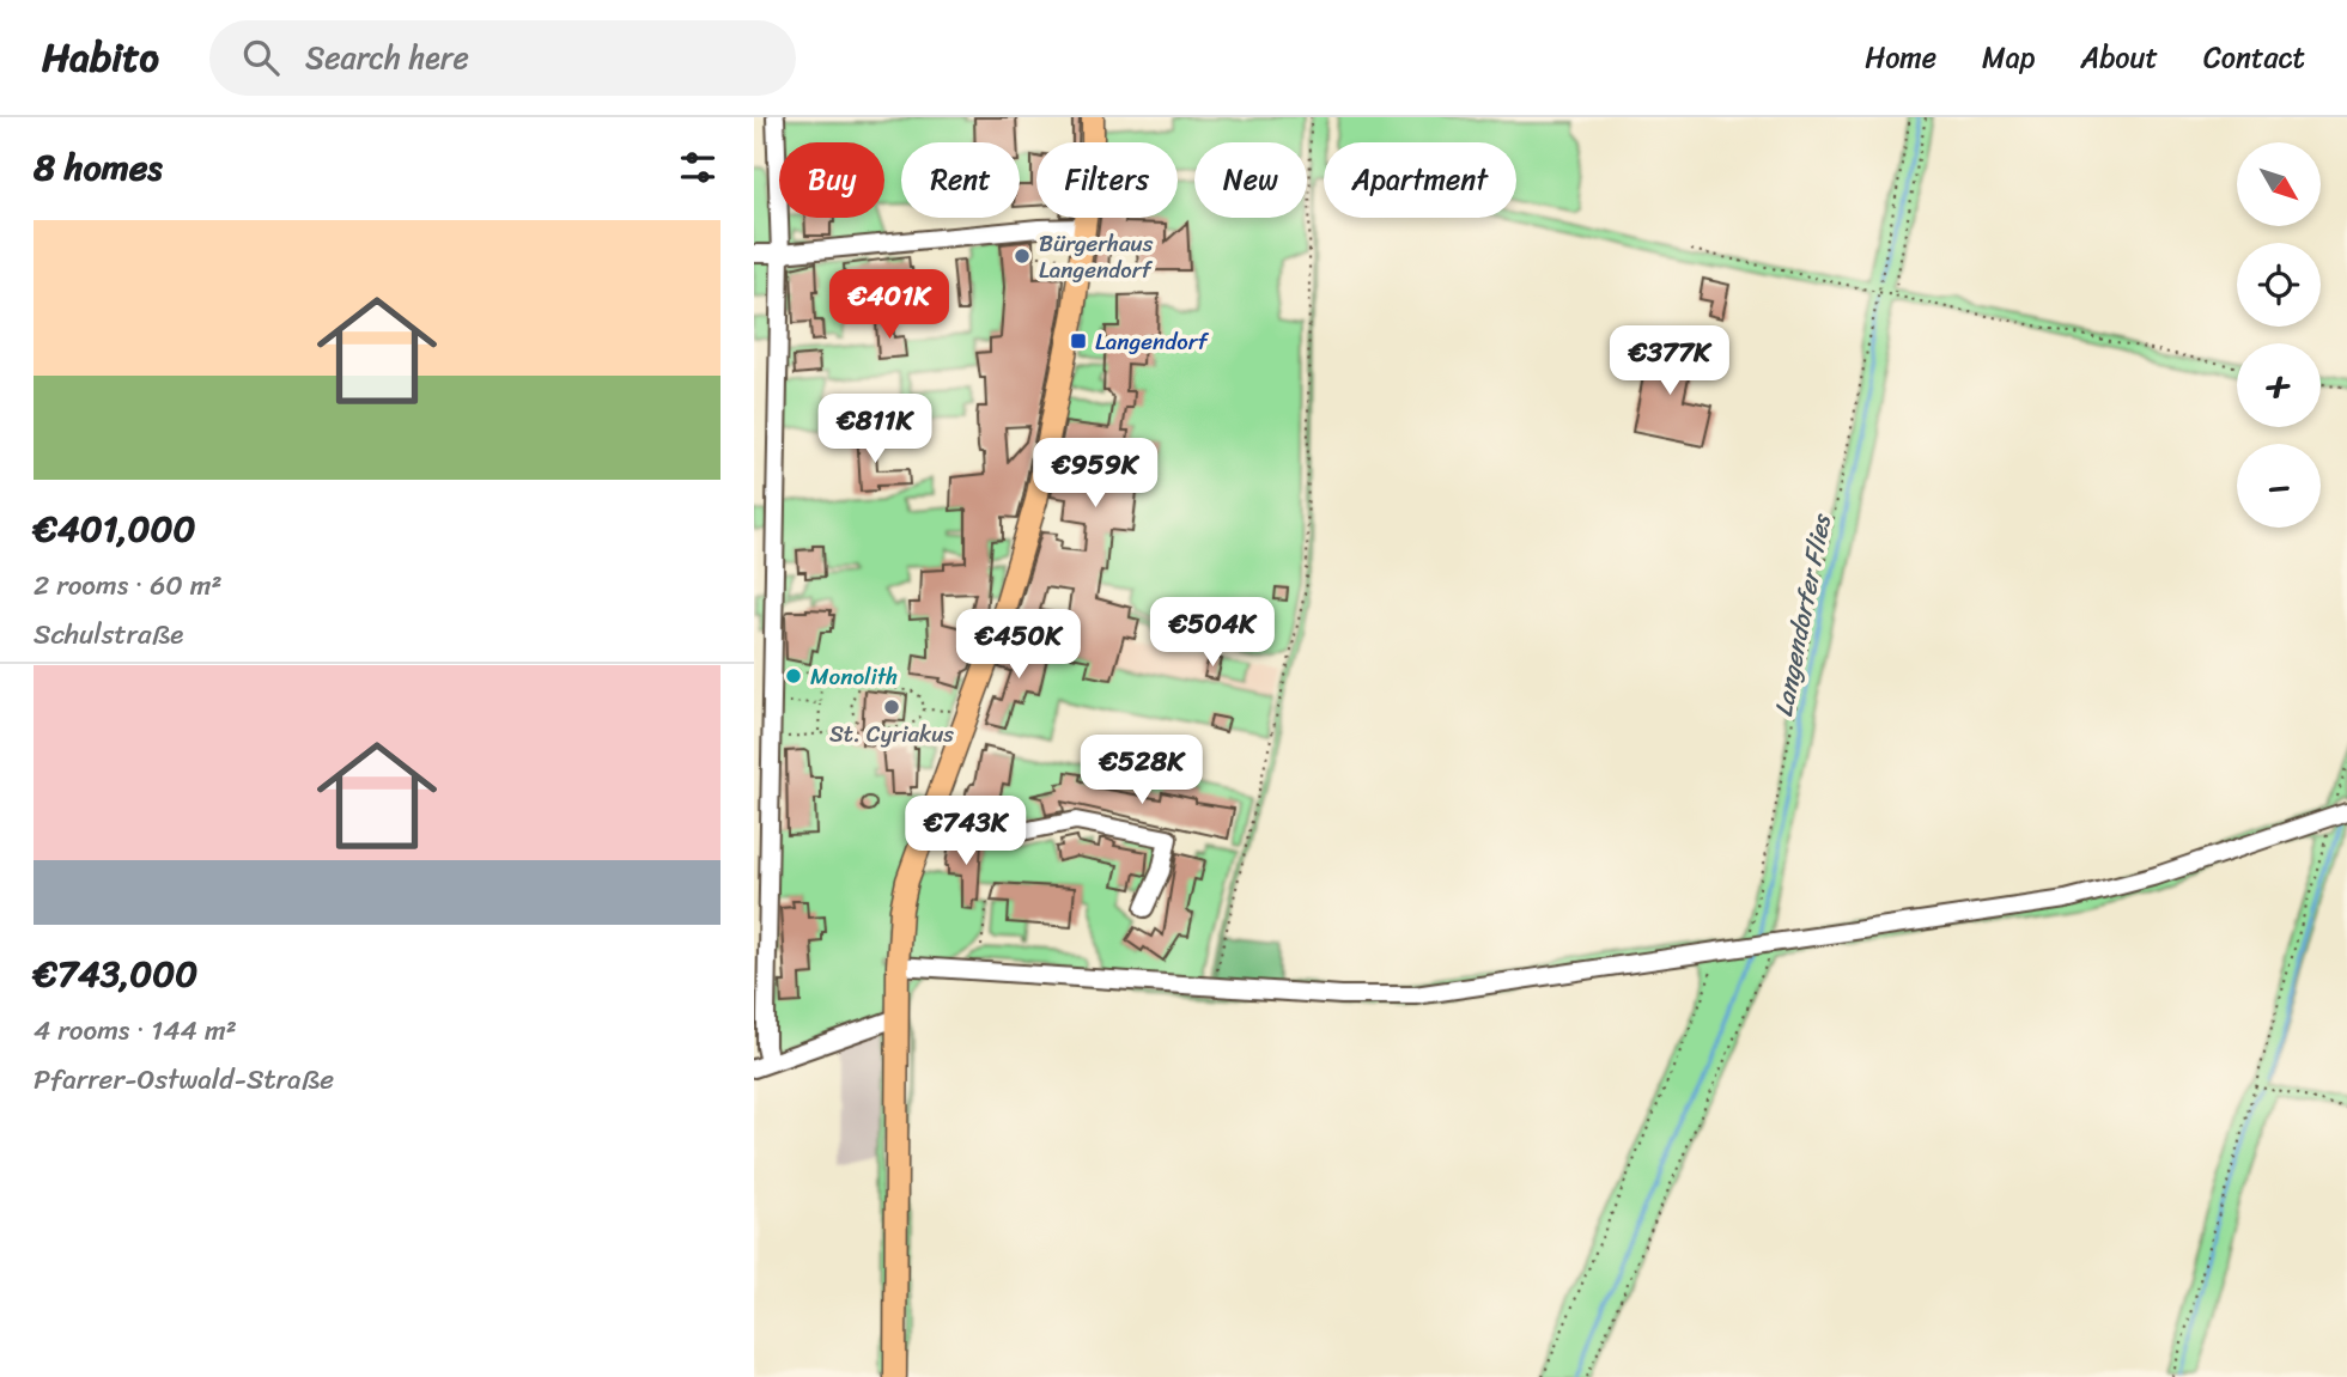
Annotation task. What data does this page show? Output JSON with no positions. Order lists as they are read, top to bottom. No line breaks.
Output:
{"water":["Langendorfer Flies"],"places":{"other":["Bürgerhaus Langendorf","Monolith","St. Cyriakus"],"transit":["Langendorf"]},"north":"bottom right","page":{"header":"Habito","search":"Search here","nav":["Home","Map","About","Contact"],"heading":"8 homes","map_buttons":["+","−"],"chip":["Buy","Rent","Filters","New","Apartment"],"list":[{"name":"€401,000","note":"2 rooms · 60 m² · Schulstraße"},{"name":"€743,000","note":"4 rooms · 144 m² · Pfarrer-Ostwald-Straße"}],"price":["€401K","€377K","€811K","€959K","€504K","€450K","€528K","€743K"]}}
